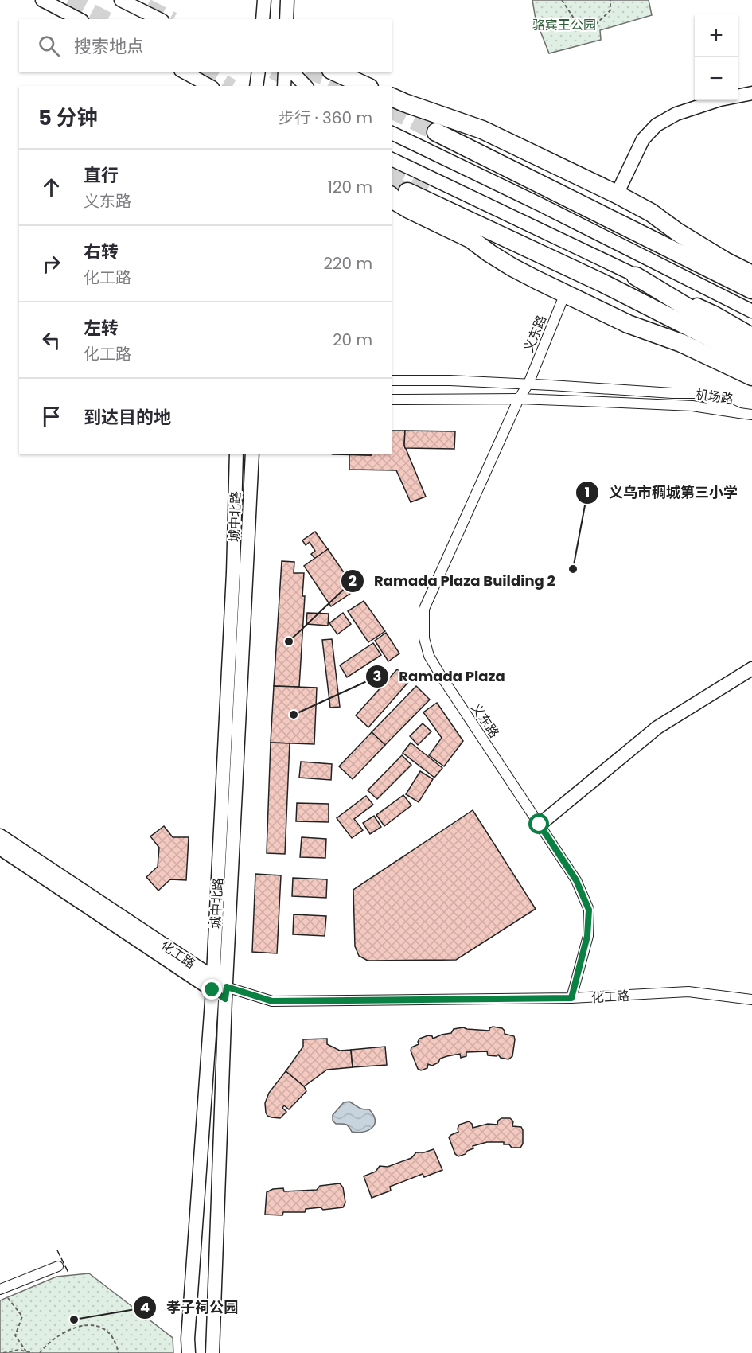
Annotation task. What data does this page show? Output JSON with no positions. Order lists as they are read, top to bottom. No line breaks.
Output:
{"streets":{"main road":["城中北路","化工路"],"street":["义东路","机场路"]},"crossings":[["义东路","机场路"],["义东路","化工路"],["城中北路","化工路"]],"parks":["骆宾王公园"],"places":["义乌市稠城第三小学","Ramada Plaza Building 2","Ramada Plaza","孝子祠公园"],"page":{"map_buttons":["+","−"],"search":"搜索地点","heading":["5 分钟","步行 · 360 m"],"list":[["直行","义东路","120 m"],["右转","化工路","220 m"],["左转","化工路","20 m"],"到达目的地"]}}
